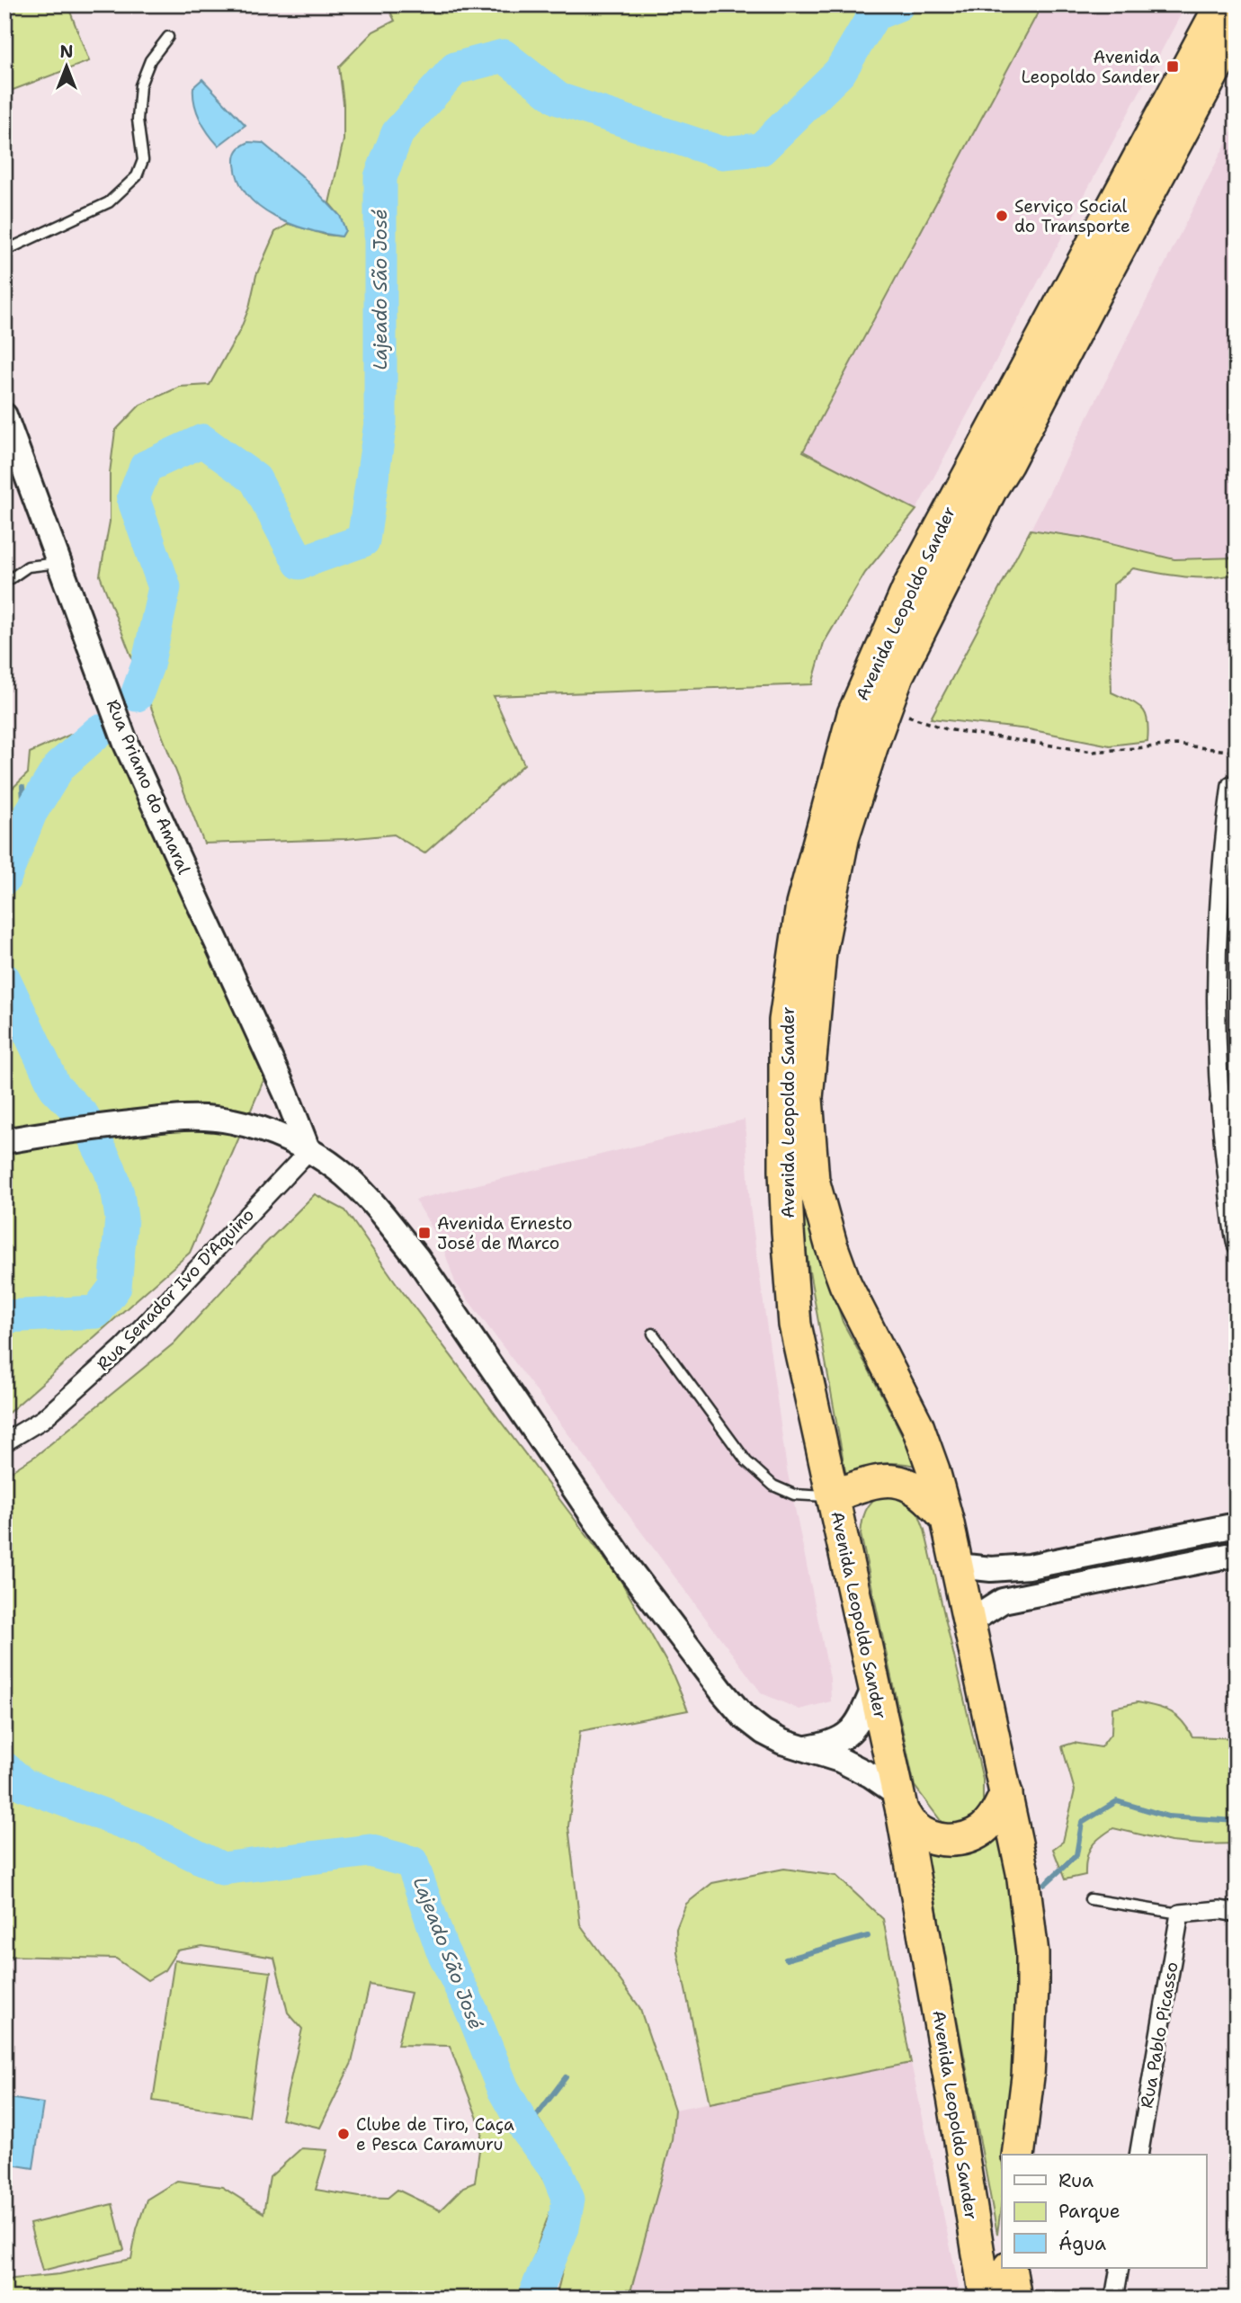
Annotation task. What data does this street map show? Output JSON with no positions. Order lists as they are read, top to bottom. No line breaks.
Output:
{"streets":{"highway":["Avenida Leopoldo Sander"],"street":["Rua Priamo do Amaral","Rua Senador Ivo D'Aquino","Rua Pablo Picasso"]},"crossings":[["Rua Priamo do Amaral","Rua Senador Ivo D'Aquino"]],"water":["Lajeado São José"],"places":{"transit":["Avenida Leopoldo Sander","Avenida Ernesto José de Marco"],"other":["Serviço Social do Transporte","Clube de Tiro, Caça e Pesca Caramuru"]},"legend":["Rua","Parque","Água"],"north":"top"}
